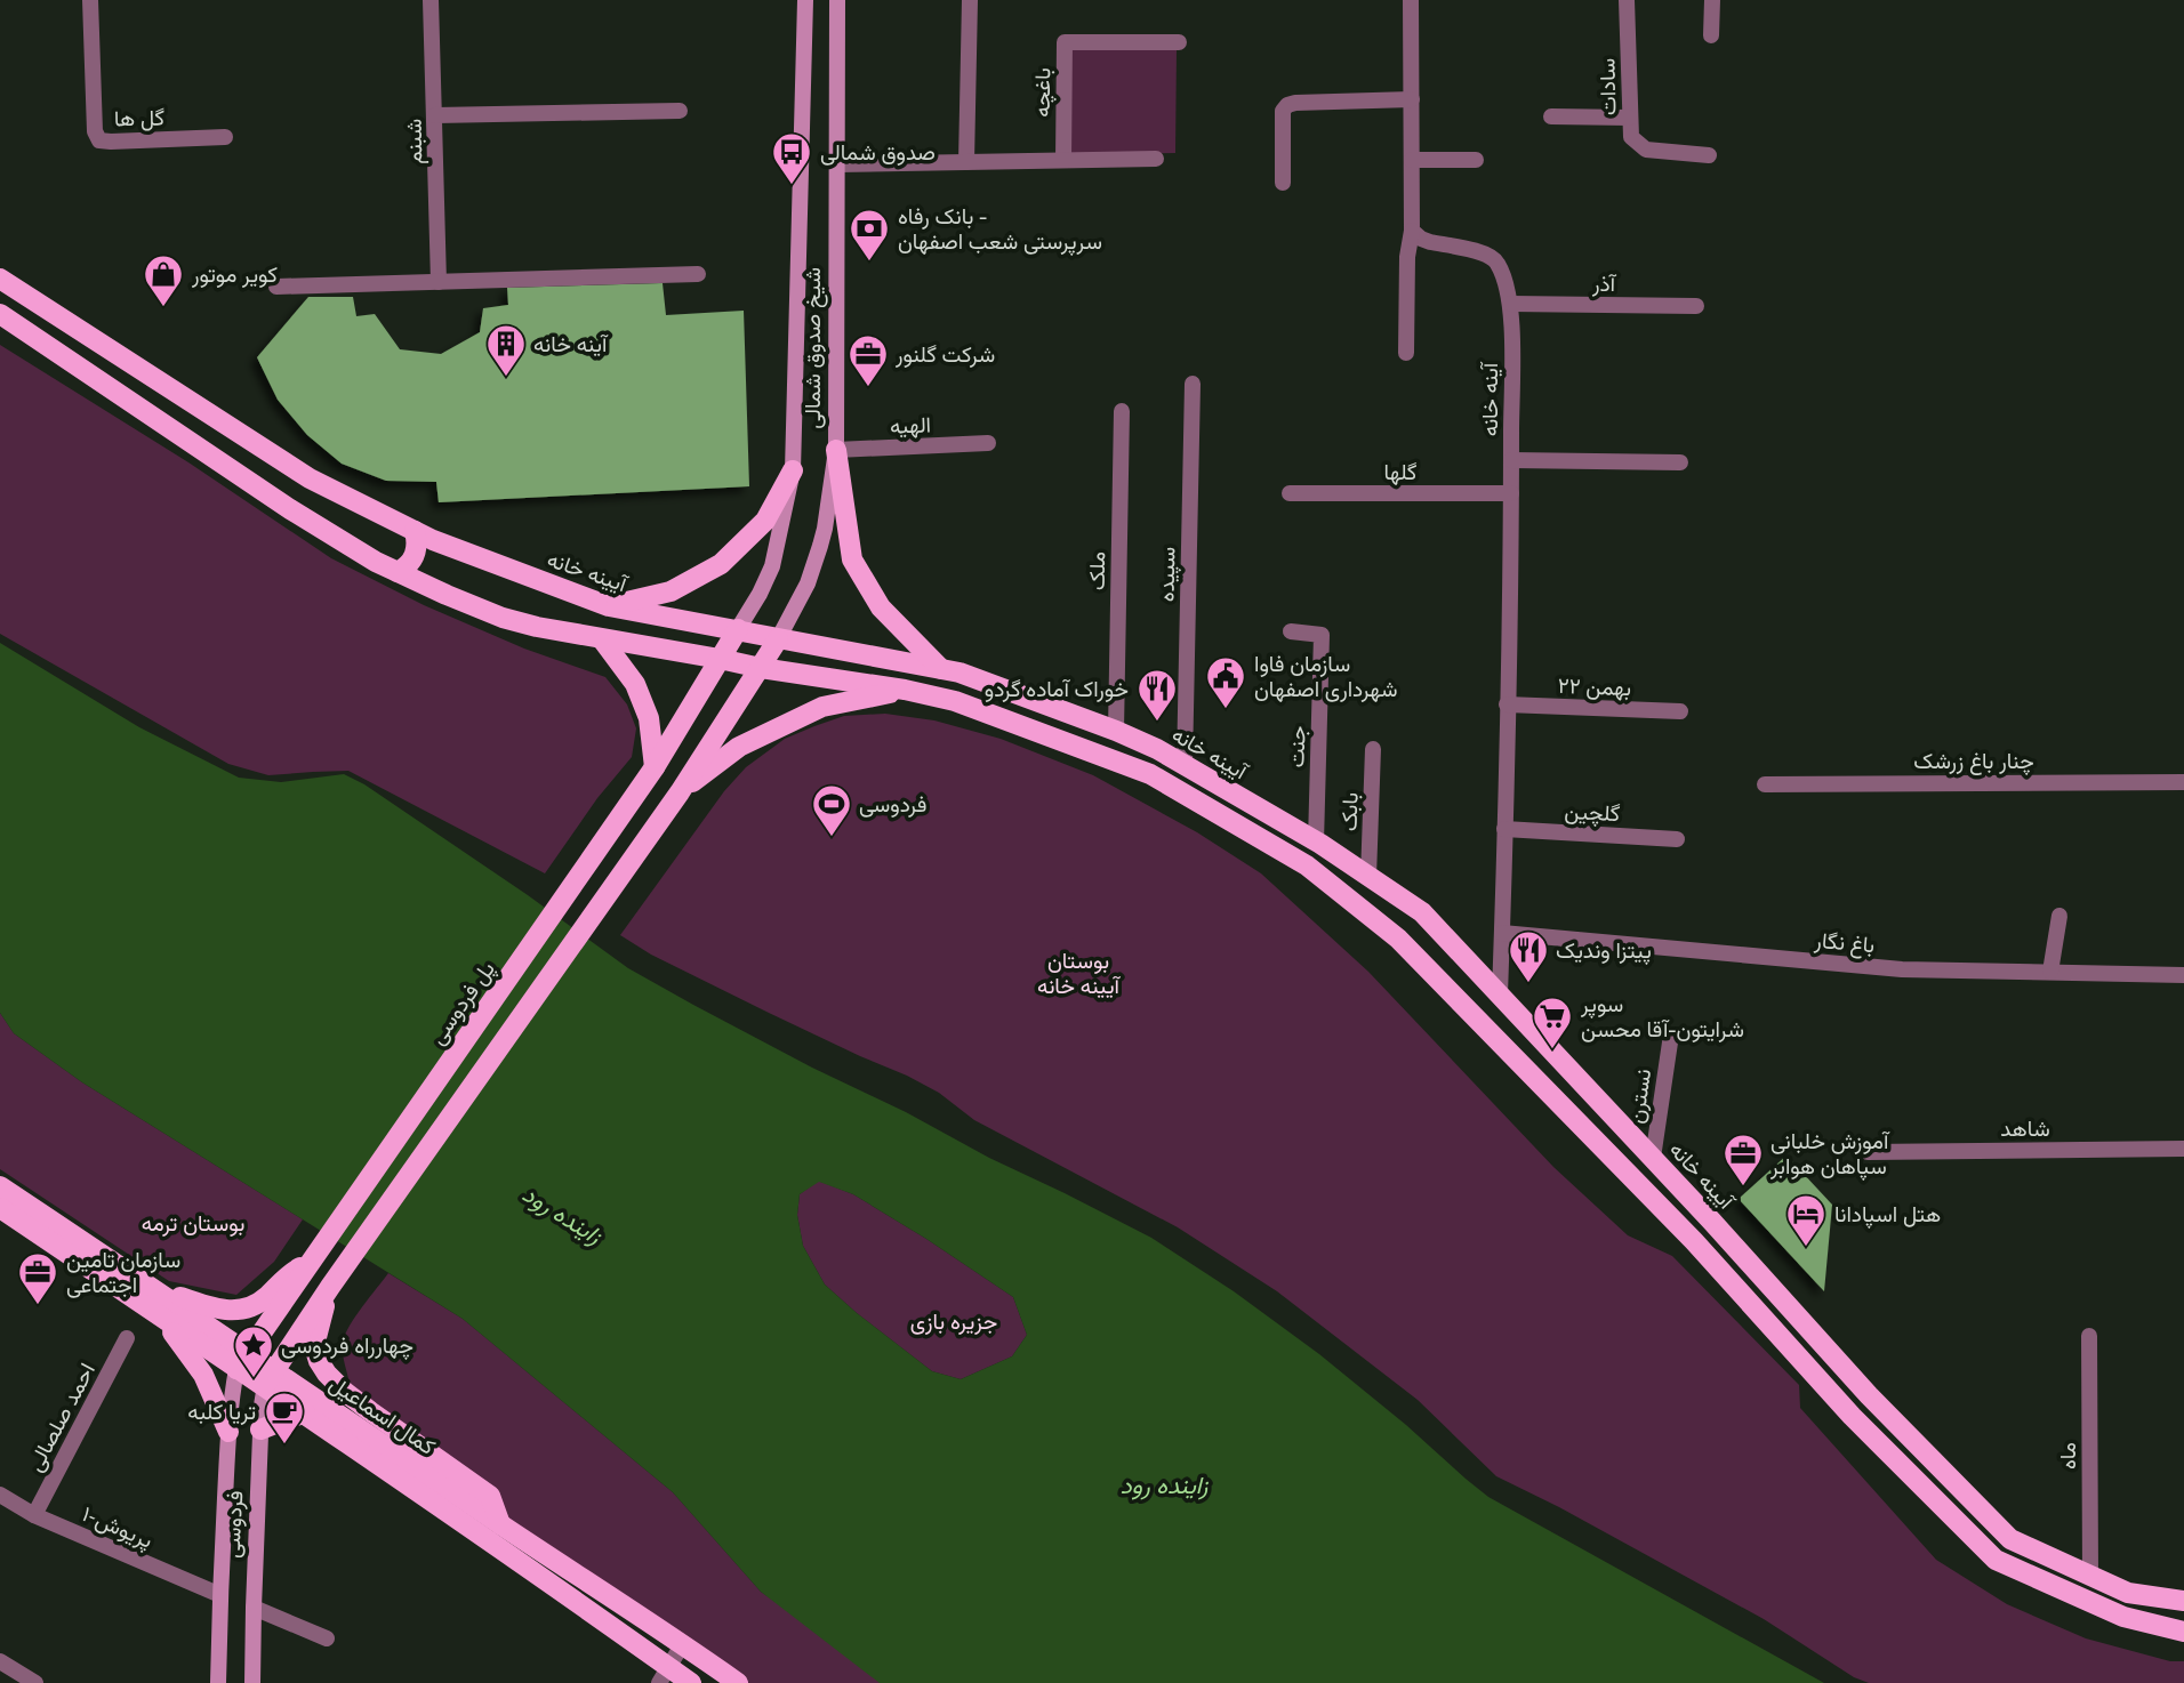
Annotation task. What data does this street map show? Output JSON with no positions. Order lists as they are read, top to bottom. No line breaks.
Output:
{"streets":{"main road":["شیخ صدوق شمالی","آیینه خانه","پل فردوسی","کمال اسماعیل","فردوسی"],"street":["سادات","باغچه","گل ها","شبنم","آذر","آینه خانه","الهیه","گلها","ملک","سپیده","۲۲ بهمن","جنت","چنار باغ زرشک","بابک","گلچین","باغ نگار","نسترن","شاهد","احمد صلصالی","ماه","۱-پریوش"]},"crossings":[["آذر","آینه خانه"],["شیخ صدوق شمالی","الهیه"],["شیخ صدوق شمالی","آیینه خانه"],["شیخ صدوق شمالی","پل فردوسی"],["آینه خانه","گلها"],["آینه خانه","آیینه خانه"],["آینه خانه","۲۲ بهمن"],["آینه خانه","گلچین"],["آینه خانه","باغ نگار"],["آیینه خانه","ملک"],["آیینه خانه","سپیده"],["آیینه خانه","جنت"],["آیینه خانه","بابک"],["آیینه خانه","نسترن"],["آیینه خانه","ماه"],["پل فردوسی","کمال اسماعیل"],["پل فردوسی","فردوسی"],["کمال اسماعیل","فردوسی"],["احمد صلصالی","۱-پریوش"],["فردوسی","۱-پریوش"]],"water":["زاینده رود"],"parks":["بوستان آیینه خانه","بوستان ترمه","جزیره بازی"],"places":{"bus stop":["صدوق شمالی"],"bank":["بانک رفاه - سرپرستی شعب اصفهان"],"shop":["کویر موتور"],"building":["آینه خانه"],"office":["شرکت گلنور","آموزش خلبانی سپاهان هوابر","سازمان تامین اجتماعی"],"public building":["سازمان فاوا شهرداری اصفهان"],"restaurant":["خوراک آماده گردو","پیتزا وندیک"],"sports":["فردوسی"],"supermarket":["سوپر شرایتون-آقا محسن"],"hotel":["هتل اسپادانا"],"place":["چهارراه فردوسی"],"cafe":["تریا کلبه"]}}
